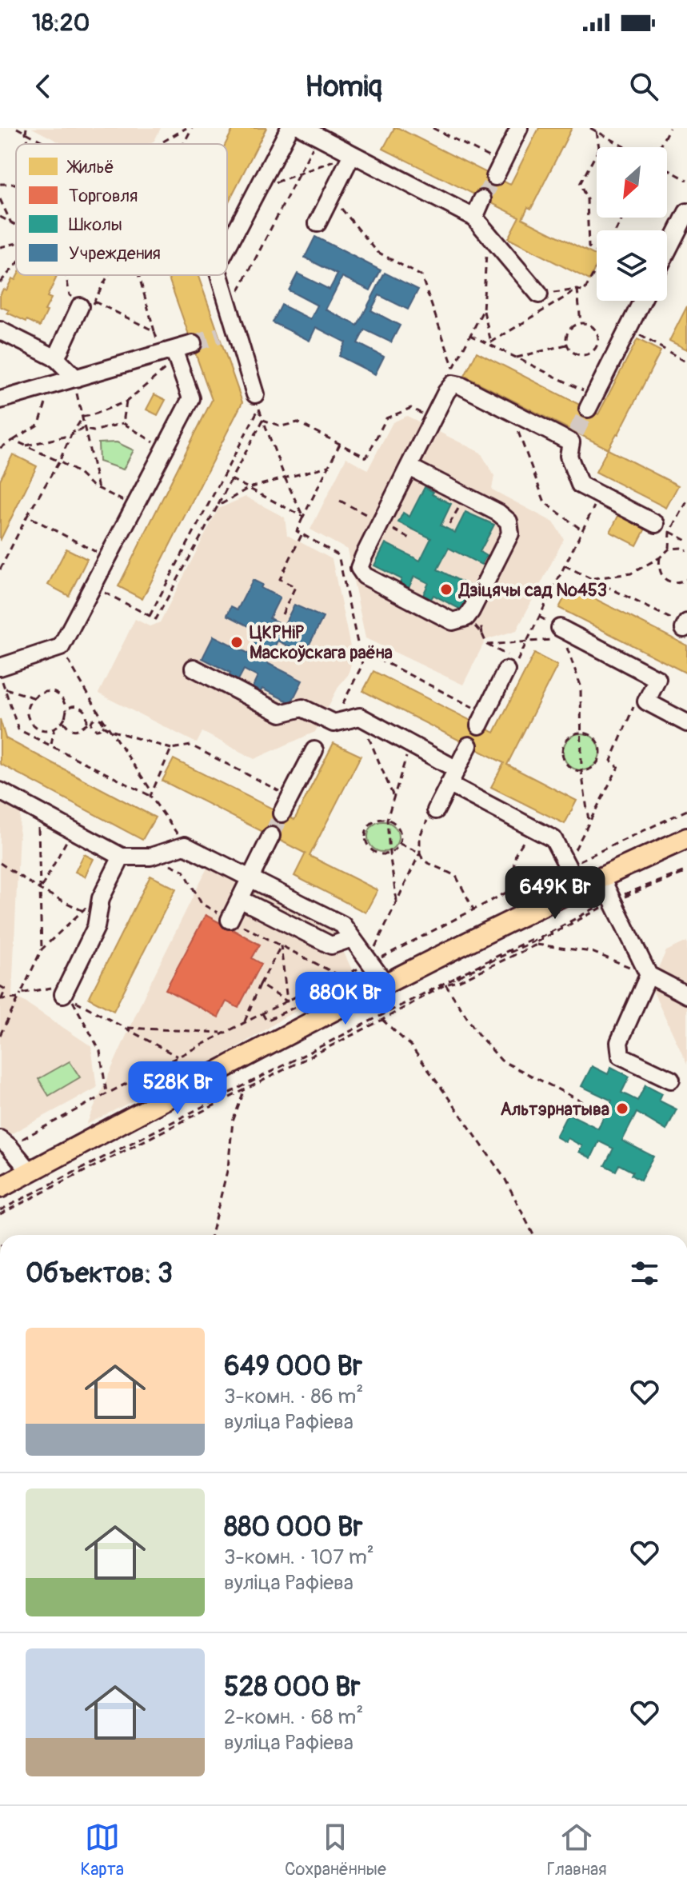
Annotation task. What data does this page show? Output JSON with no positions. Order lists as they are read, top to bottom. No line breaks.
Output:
{"places":["Дзіцячы сад №453","ЦКРНіР Маскоўскага раёна","Альтэрнатыва"],"legend":["Жильё","Торговля","Школы","Учреждения"],"north":"bottom left","page":{"status":"18:20","header":"Homiq","price":["649K Br","880K Br","528K Br"],"heading":"Объектов: 3","list":[{"name":"649 000 Br","note":"3-комн. · 86 m² · вуліца Рафіева"},{"name":"880 000 Br","note":"3-комн. · 107 m² · вуліца Рафіева"},{"name":"528 000 Br","note":"2-комн. · 68 m² · вуліца Рафіева"}],"tabs":["Карта","Сохранённые","Главная"]}}
